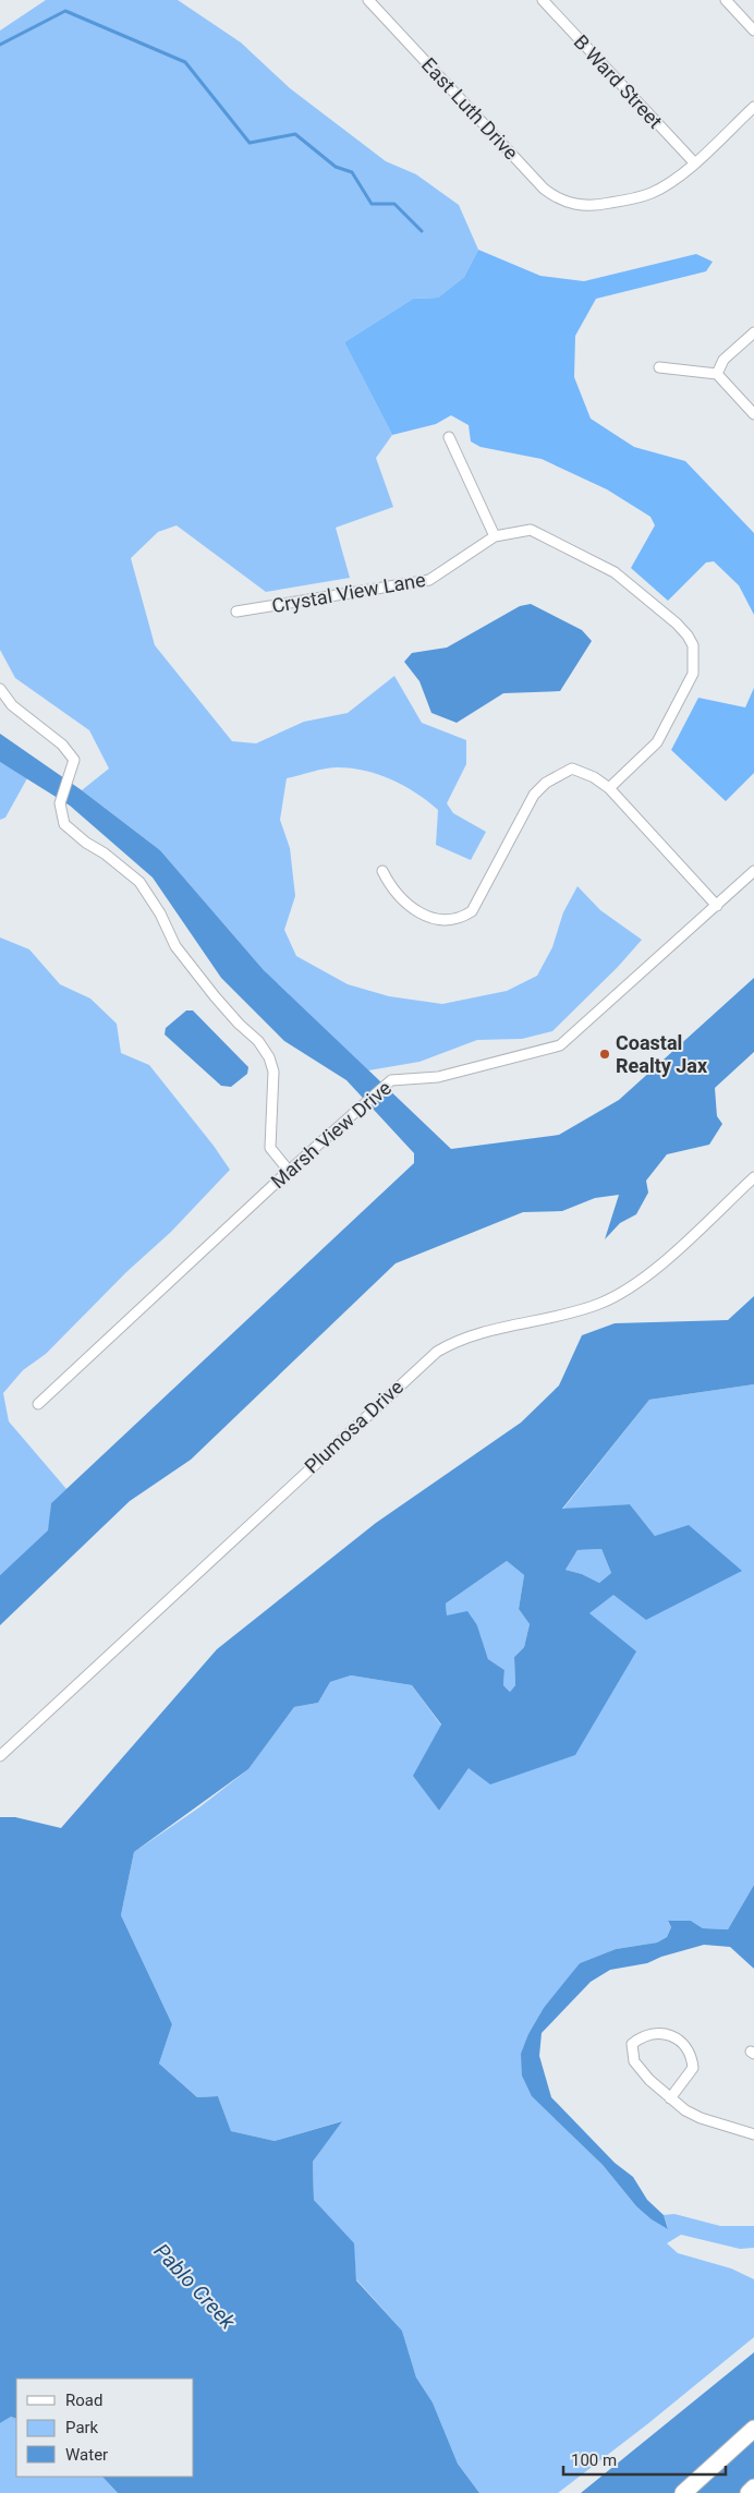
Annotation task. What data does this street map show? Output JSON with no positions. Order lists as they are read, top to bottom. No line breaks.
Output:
{"streets":{"street":["B Ward Street","East Luth Drive","Crystal View Lane","Marsh View Drive","Plumosa Drive"]},"crossings":[["B Ward Street","East Luth Drive"]],"water":["Pablo Creek"],"places":["Coastal Realty Jax"],"legend":["Road","Park","Water"],"scale_bar":"100 m"}
